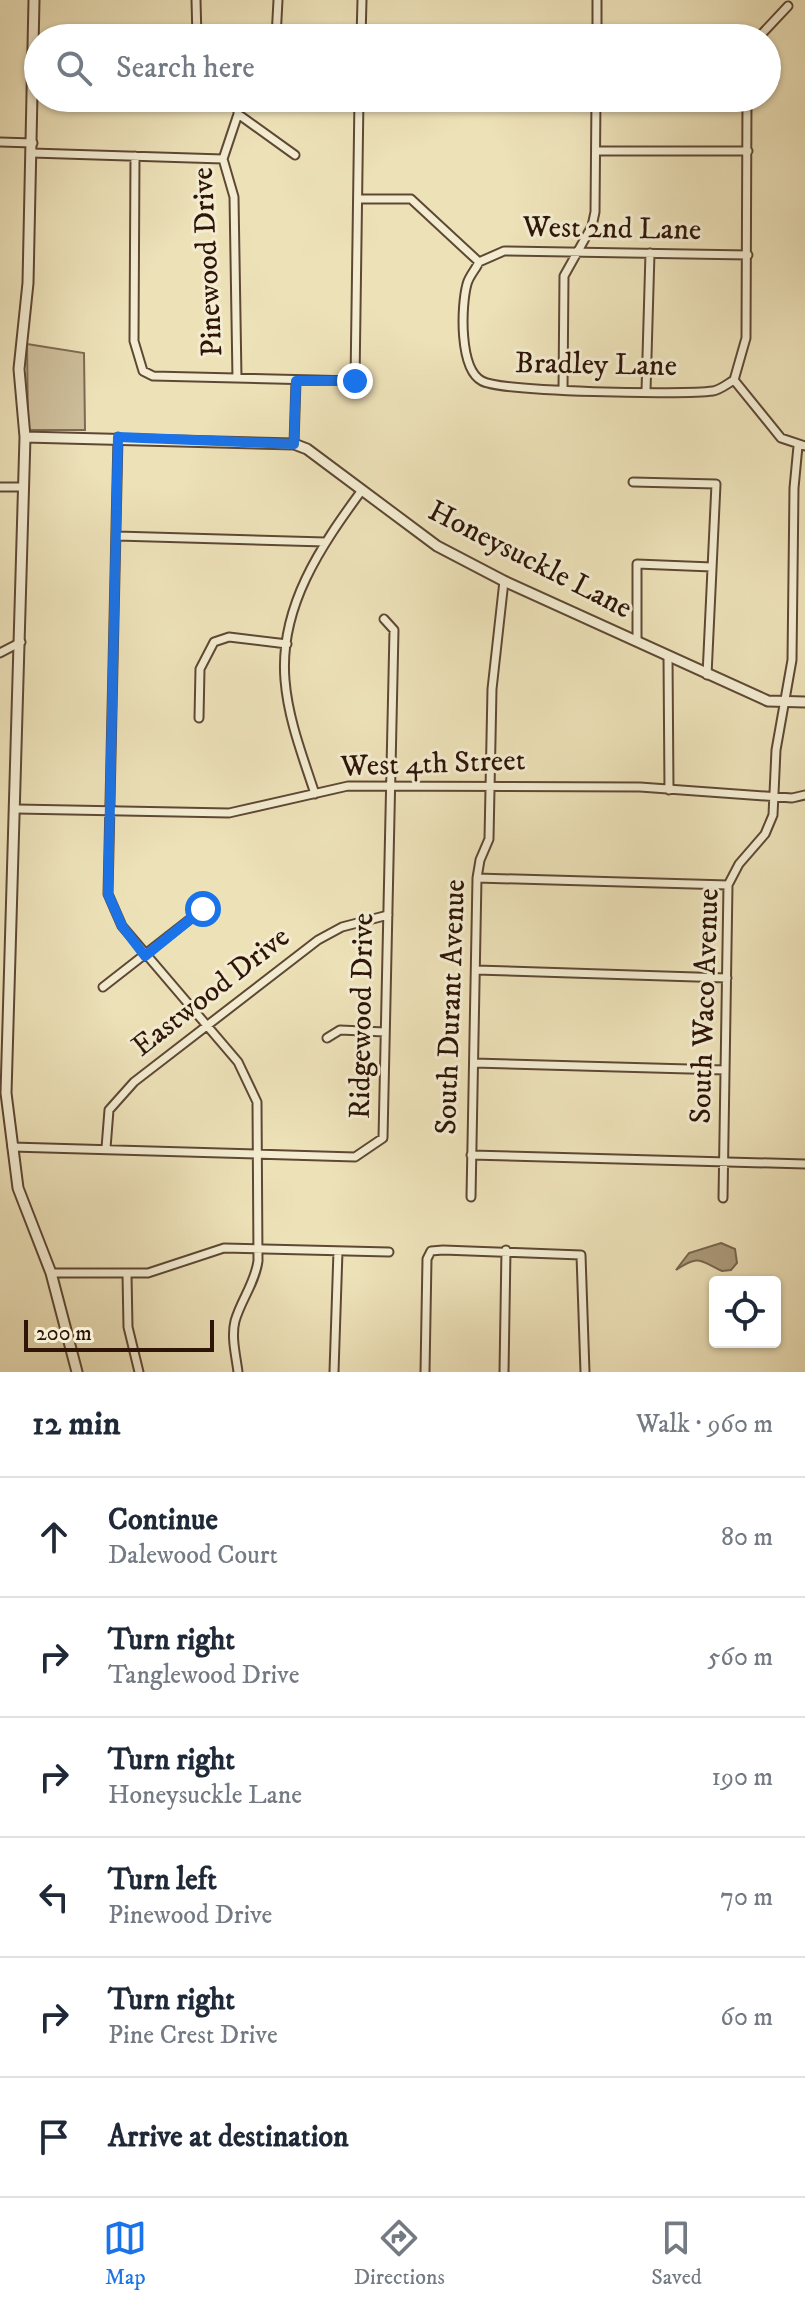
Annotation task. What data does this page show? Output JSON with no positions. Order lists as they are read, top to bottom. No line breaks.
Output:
{"streets":{"street":["West 2nd Lane","Pinewood Drive","Bradley Lane","Honeysuckle Lane","West 4th Street","Eastwood Drive","South Waco Avenue","South Durant Avenue","Ridgewood Drive"]},"crossings":[["West 2nd Lane","Bradley Lane"],["Honeysuckle Lane","South Waco Avenue"],["Honeysuckle Lane","South Durant Avenue"],["West 4th Street","South Waco Avenue"],["West 4th Street","South Durant Avenue"],["West 4th Street","Ridgewood Drive"],["Eastwood Drive","Ridgewood Drive"]],"scale_bar":"200 m","page":{"search":"Search here","scale":"200 m","heading":["12 min","Walk · 960 m"],"list":[["Continue","Dalewood Court","80 m"],["Turn right","Tanglewood Drive","560 m"],["Turn right","Honeysuckle Lane","190 m"],["Turn left","Pinewood Drive","70 m"],["Turn right","Pine Crest Drive","60 m"],"Arrive at destination"],"nav":["Map","Directions","Saved"]}}
